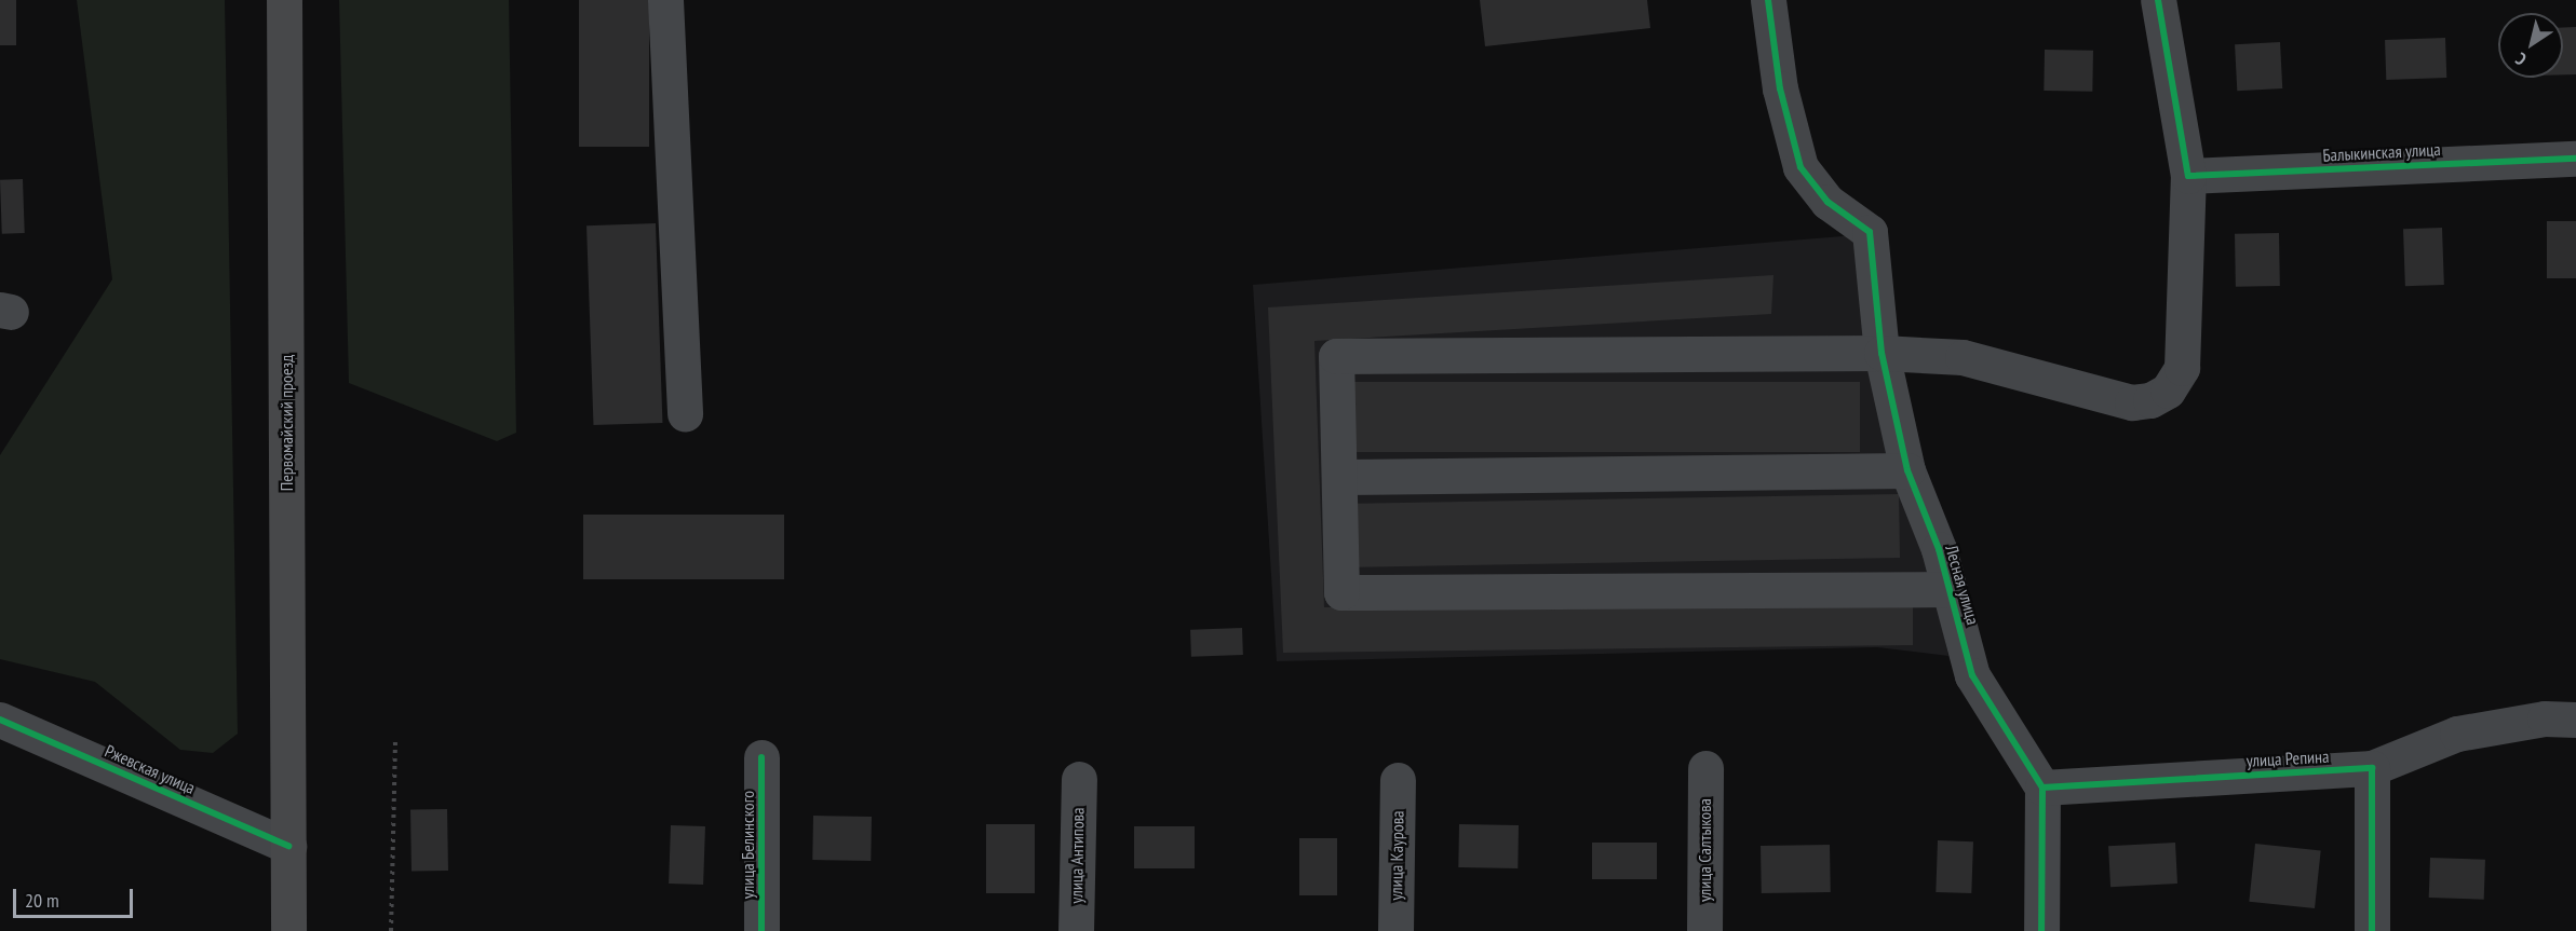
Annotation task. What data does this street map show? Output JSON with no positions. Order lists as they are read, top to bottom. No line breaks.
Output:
{"streets":{"main road":["Первомайский проезд"],"street":["Балыкинская улица","Лесная улица","улица Репина","Ржевская улица","улица Белинского","улица Салтыкова","улица Антипова","улица Каурова"]},"crossings":[["Первомайский проезд","Ржевская улица"],["Лесная улица","улица Репина"]],"scale_bar":"20 m","north":"bottom left"}
